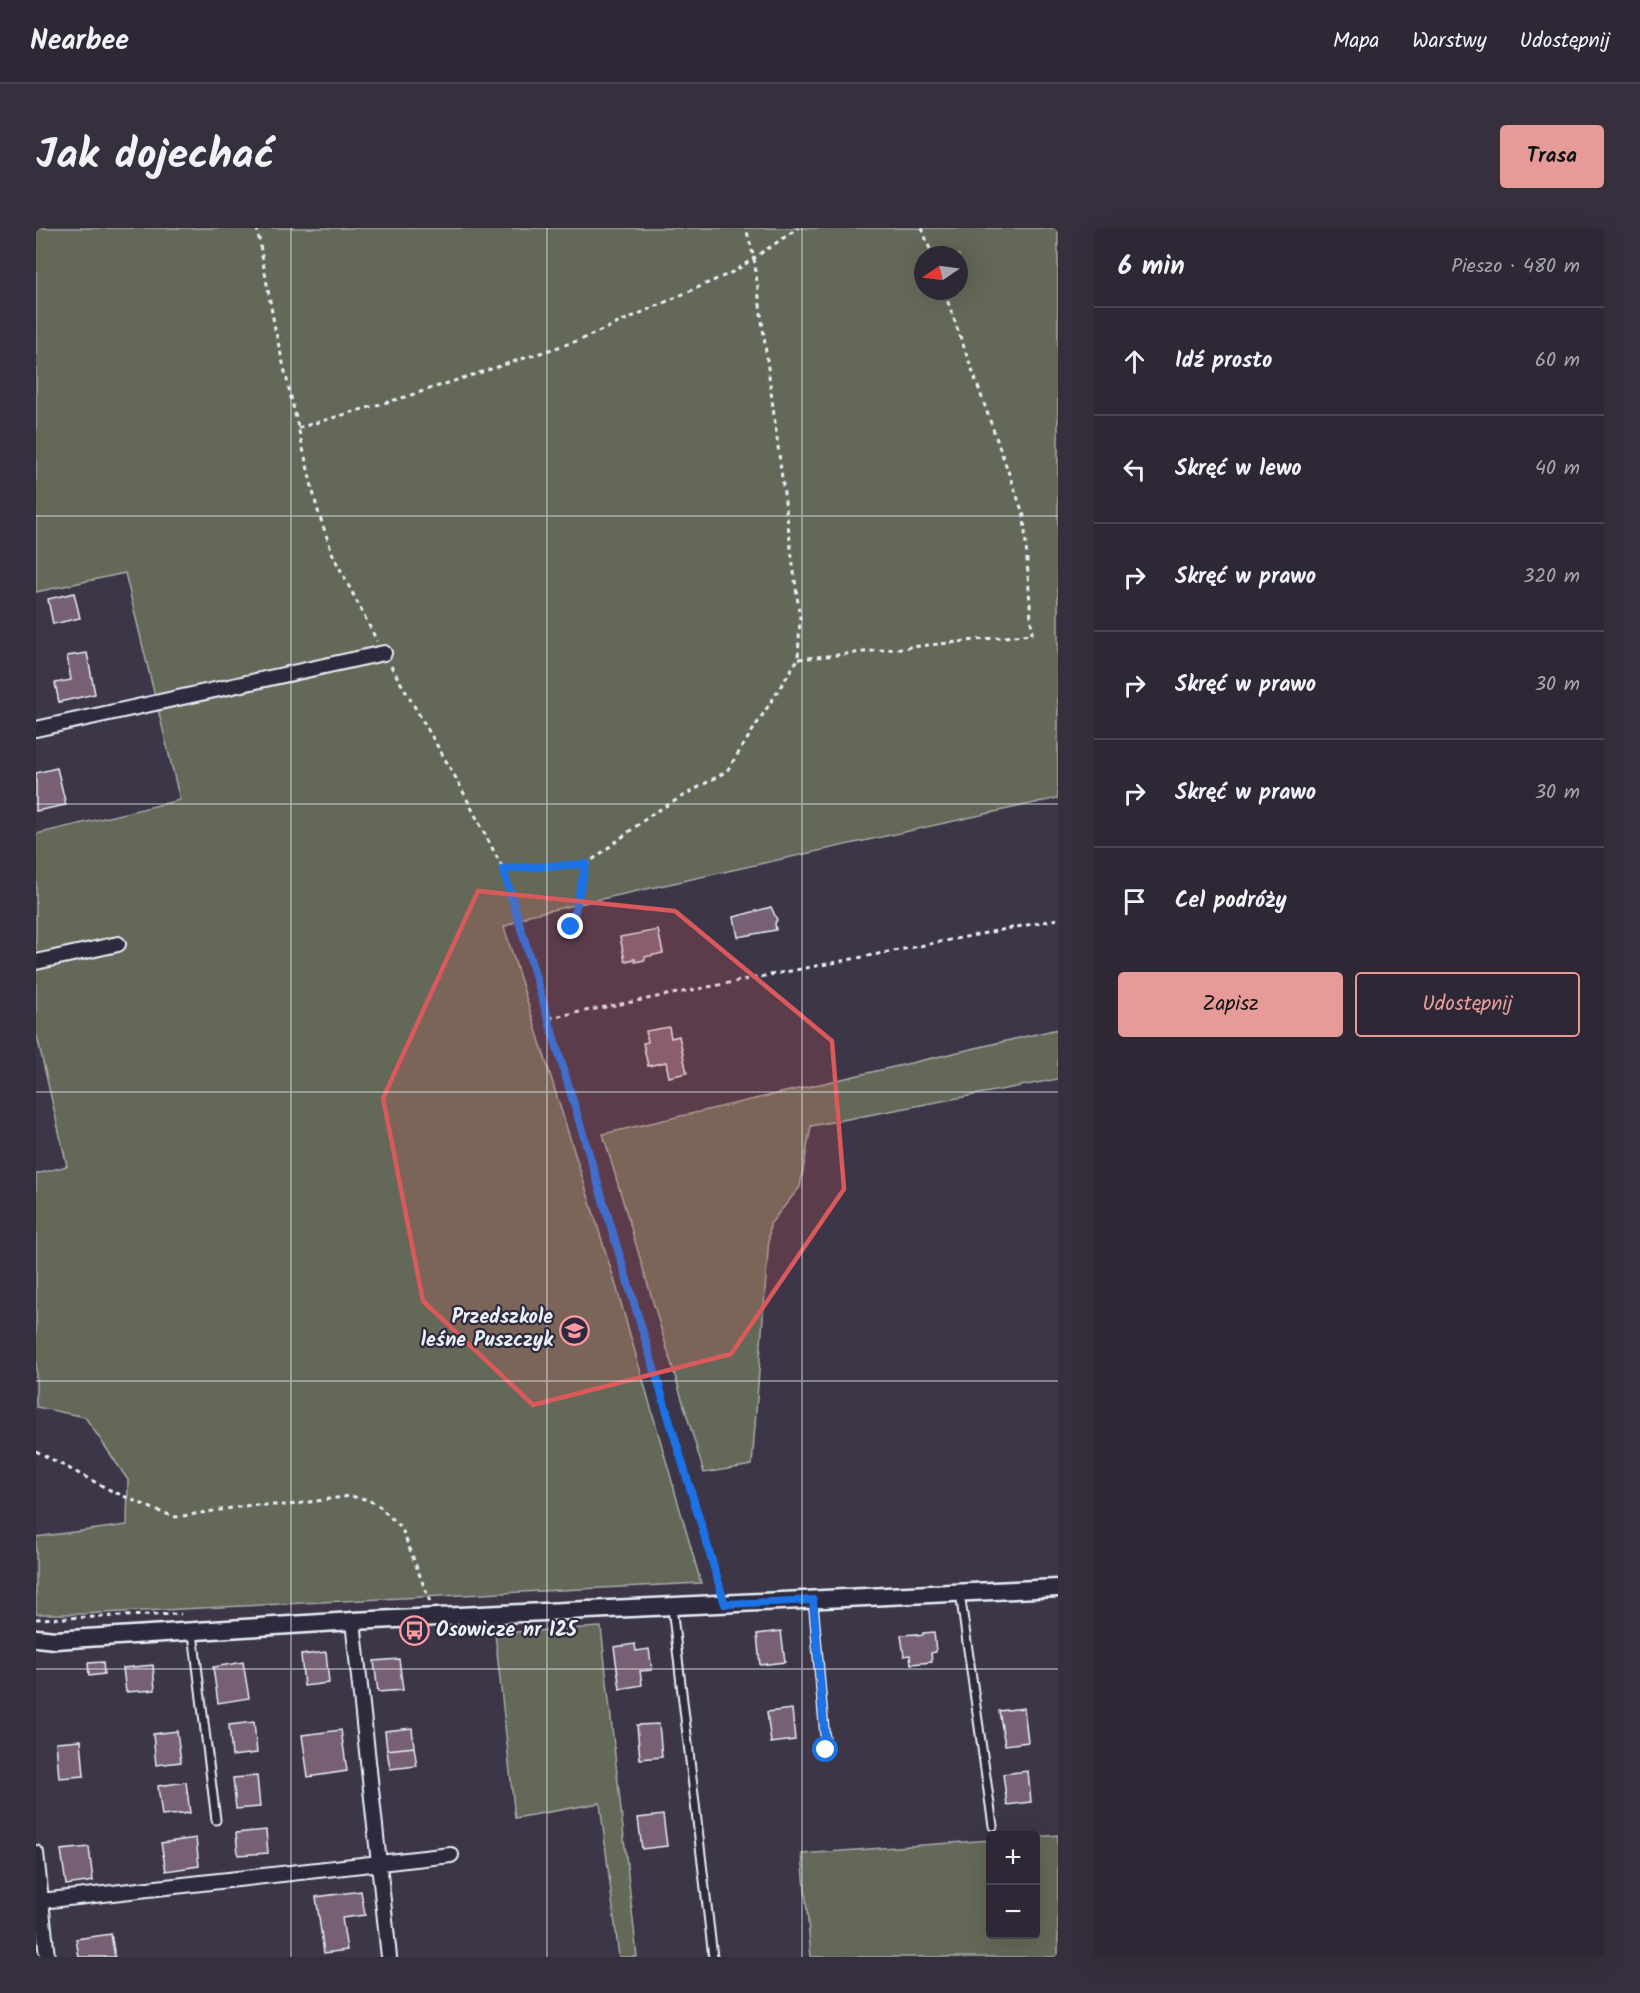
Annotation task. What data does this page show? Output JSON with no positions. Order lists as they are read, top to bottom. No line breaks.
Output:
{"places":{"school or university":["Przedszkole leśne Puszczyk"],"bus stop":["Osowicze nr 125"]},"north":"left","page":{"header":"Nearbee","nav":["Mapa","Warstwy","Udostępnij"],"title":"Jak dojechać","buttons":["Trasa",["Zapisz","Udostępnij"]],"heading":["6 min","Pieszo · 480 m"],"list":[["Idź prosto","60 m"],["Skręć w lewo","40 m"],["Skręć w prawo","320 m"],["Skręć w prawo","30 m"],["Skręć w prawo","30 m"],"Cel podróży"],"map_buttons":["+","−"]}}
